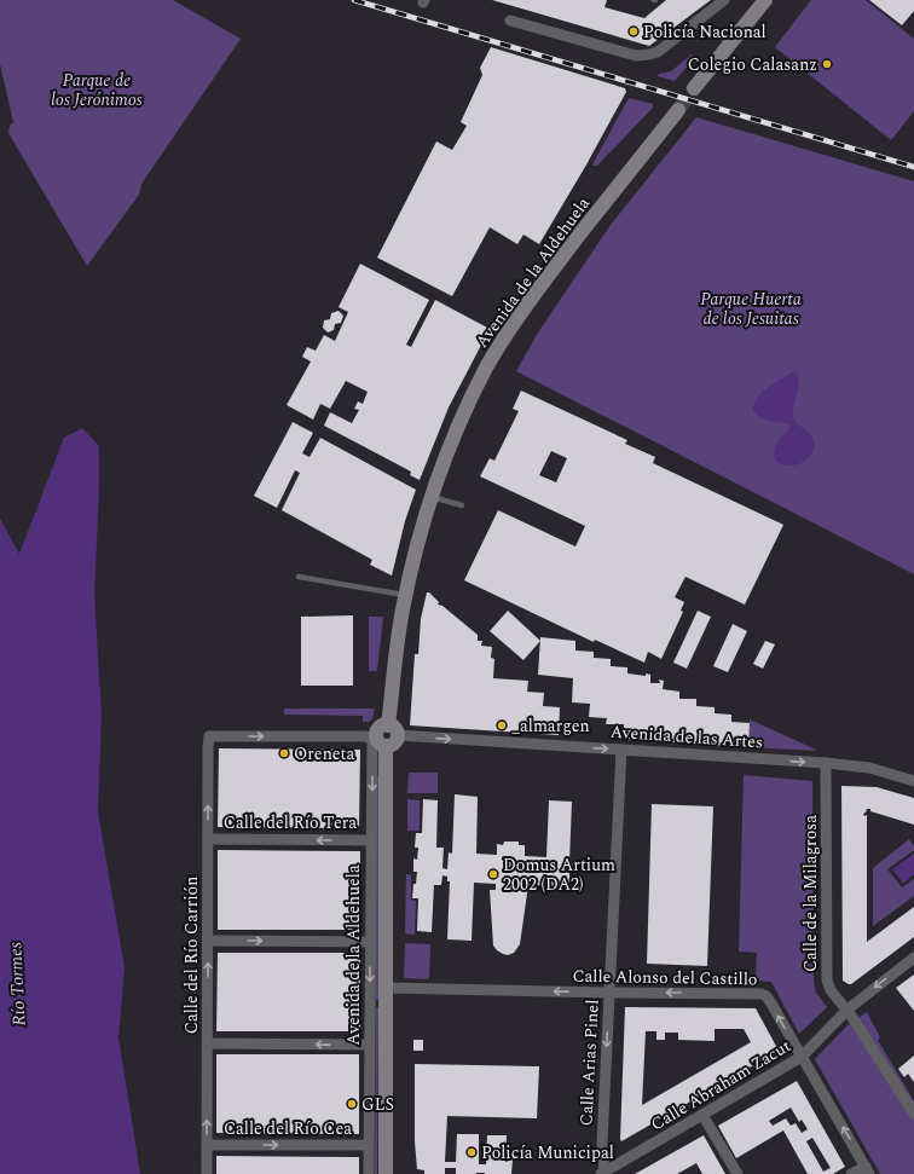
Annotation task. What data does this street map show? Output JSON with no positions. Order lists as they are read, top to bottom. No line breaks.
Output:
{"streets":{"main road":["Avenida de la Aldehuela"],"street":["Avenida de las Artes","Calle del Río Tera","Calle de la Milagrosa","Calle del Río Carrión","Calle Alonso del Castillo","Calle Arias Pinel","Calle Abraham Zacut","Calle del Río Cea"]},"crossings":[["Avenida de la Aldehuela","Avenida de las Artes"],["Avenida de la Aldehuela","Calle del Río Tera"],["Avenida de la Aldehuela","Calle del Río Carrión"],["Avenida de la Aldehuela","Calle Alonso del Castillo"],["Avenida de la Aldehuela","Calle del Río Cea"],["Avenida de las Artes","Calle de la Milagrosa"],["Avenida de las Artes","Calle Arias Pinel"],["Calle del Río Tera","Calle del Río Carrión"],["Calle de la Milagrosa","Calle Abraham Zacut"],["Calle del Río Carrión","Calle del Río Cea"],["Calle Alonso del Castillo","Calle Arias Pinel"],["Calle Alonso del Castillo","Calle Abraham Zacut"],["Calle Arias Pinel","Calle Abraham Zacut"]],"one_way":["Avenida de las Artes","Calle del Río Tera","Calle Alonso del Castillo","Calle Arias Pinel","Calle del Río Cea"],"water":["Río Tormes"],"parks":["Parque de los Jerónimos","Parque Huerta de los Jesuitas"],"places":["Policía Nacional","Colegio Calasanz","_almargen","Oreneta","Domus Artium 2002 (DA2)","GLS","Policía Municipal"]}
